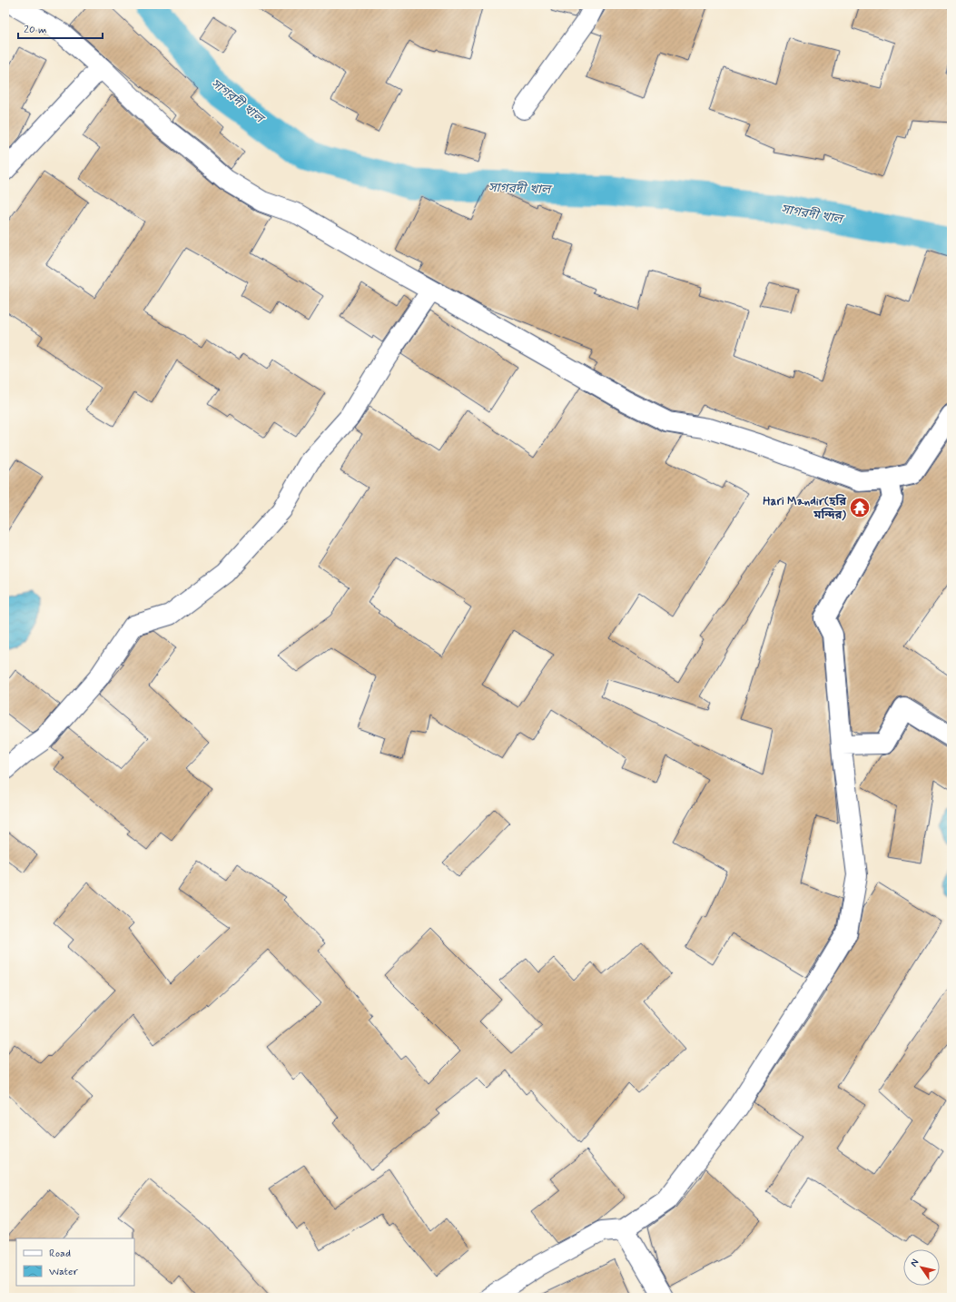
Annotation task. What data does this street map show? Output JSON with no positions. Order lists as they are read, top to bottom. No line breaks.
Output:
{"water":["সাগরদী খাল"],"places":{"temple":["Hari Mandir(হরি মন্দির)"]},"legend":["Road","Water"],"scale_bar":"20 m","north":"top left"}
